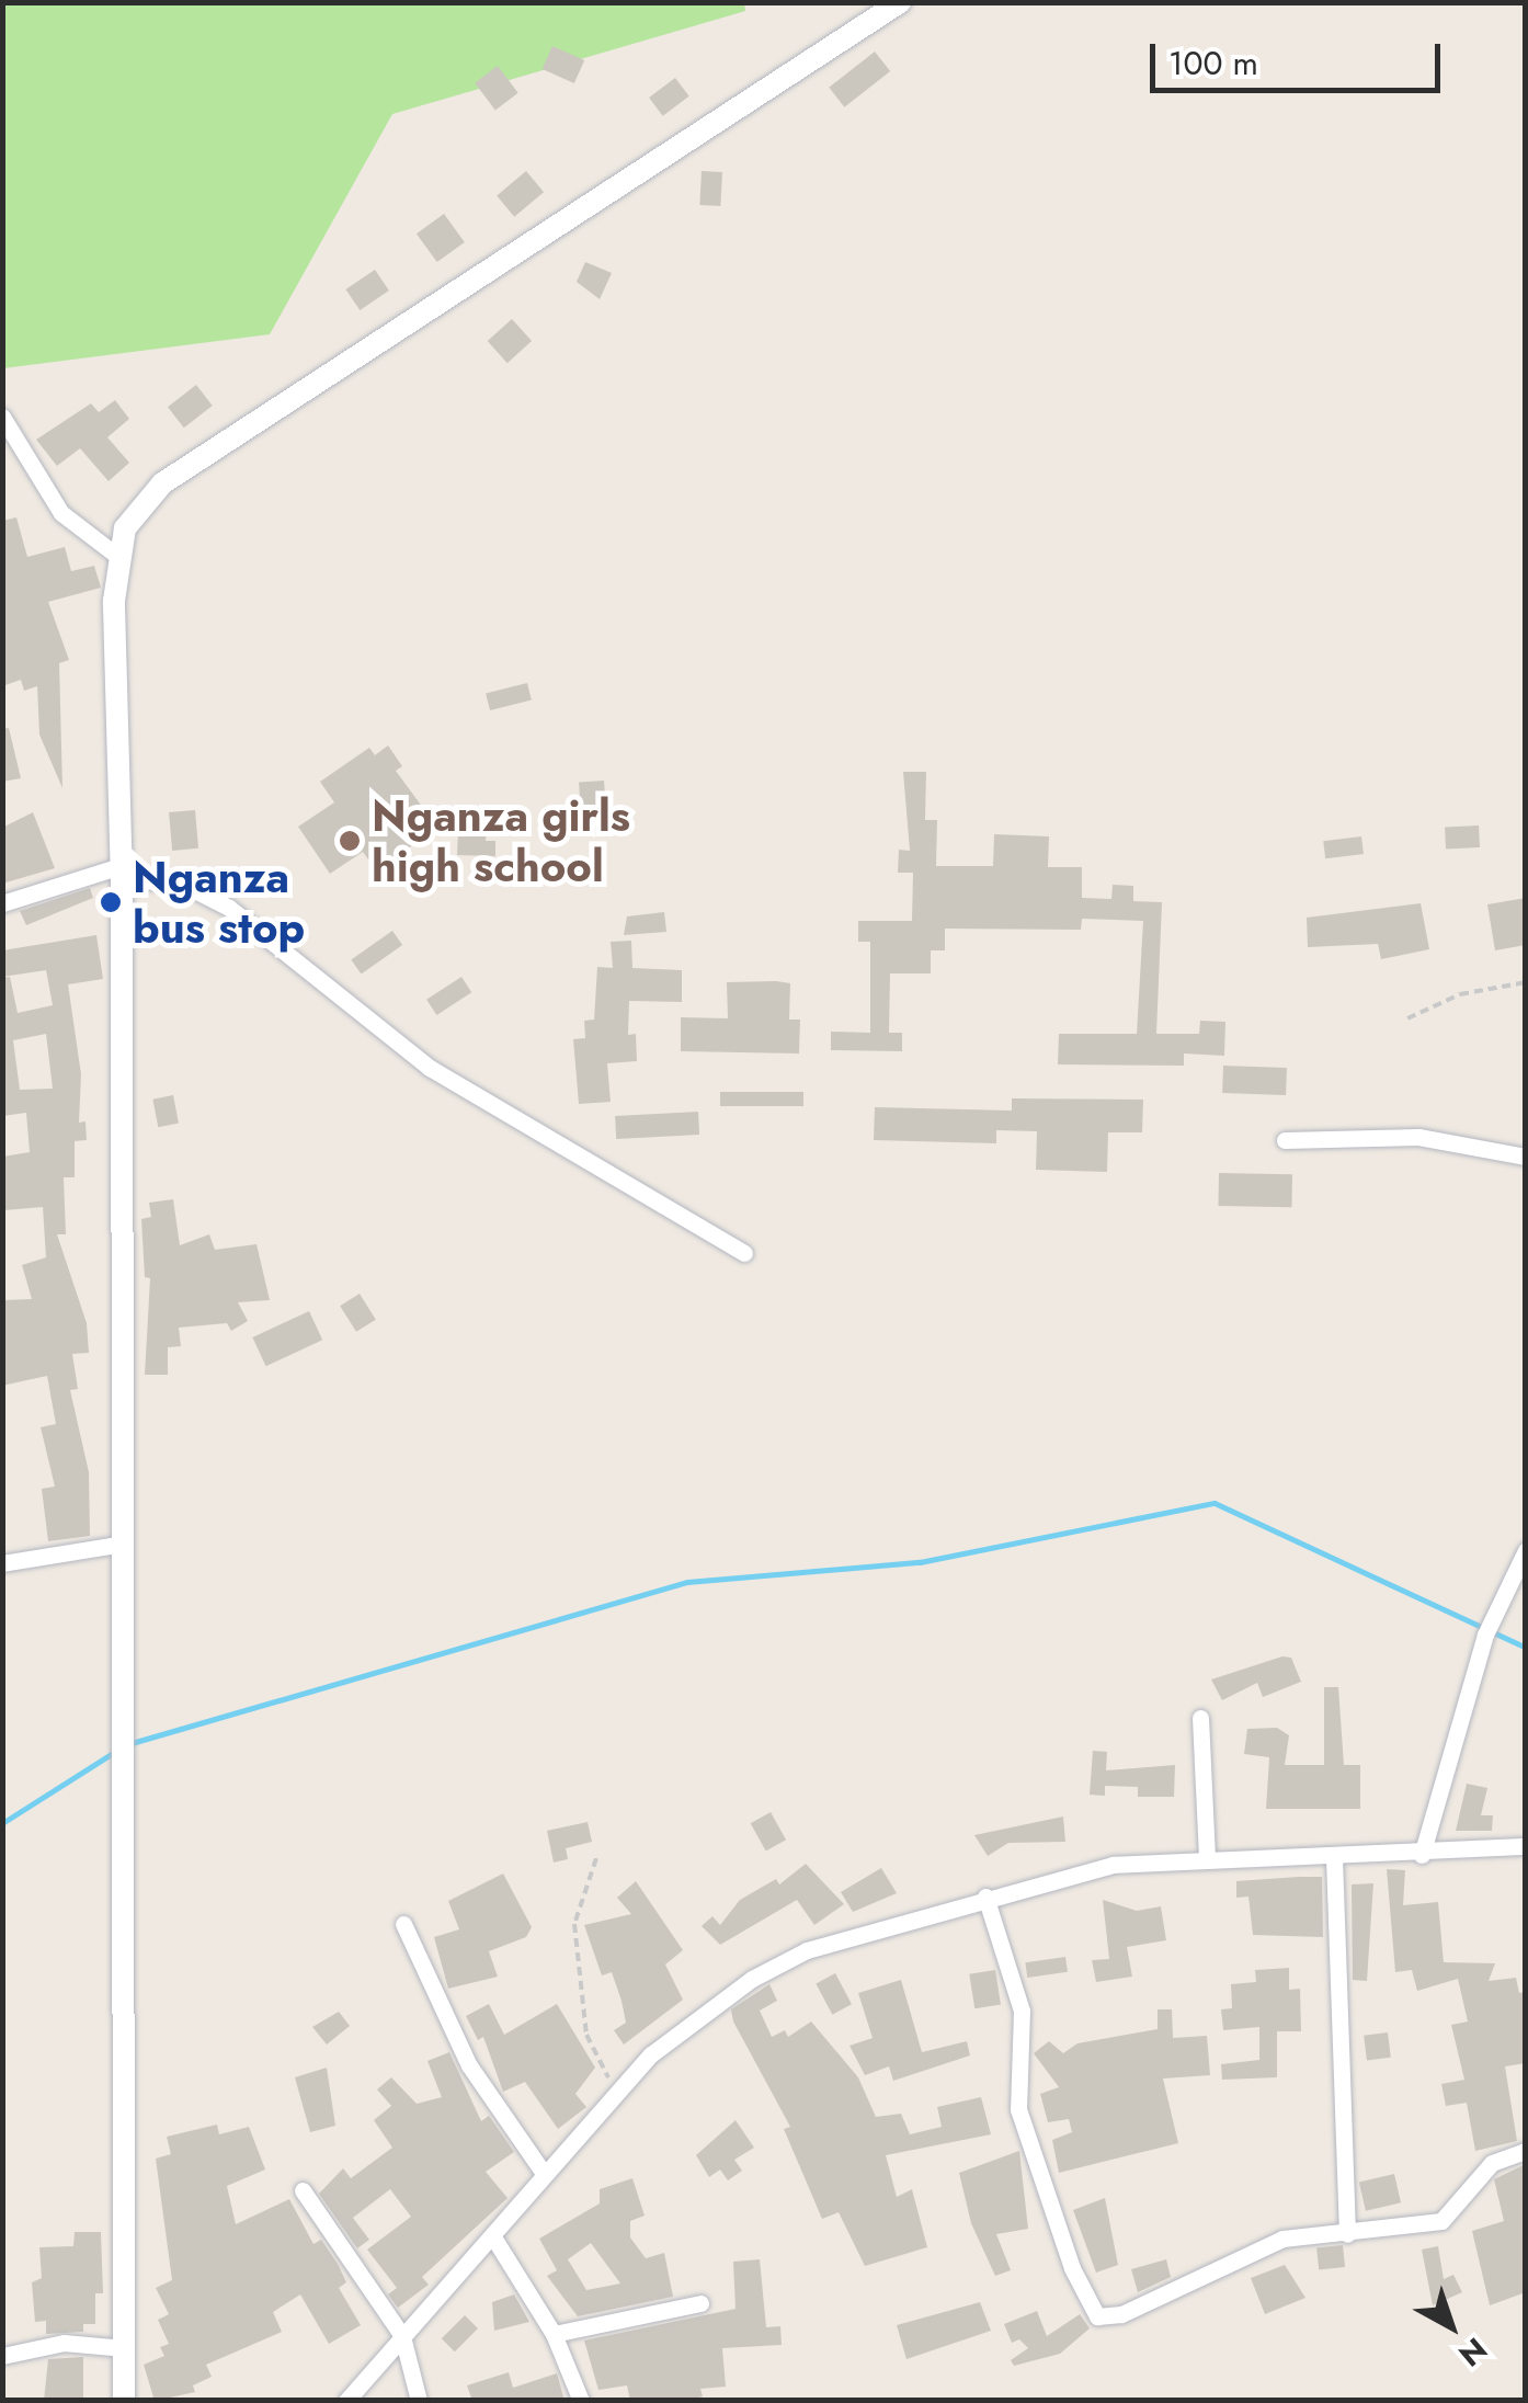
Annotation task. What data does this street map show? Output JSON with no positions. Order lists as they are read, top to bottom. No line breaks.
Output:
{"places":["Nganza girls high school","Nganza bus stop"],"scale_bar":"100 m","north":"bottom right"}
